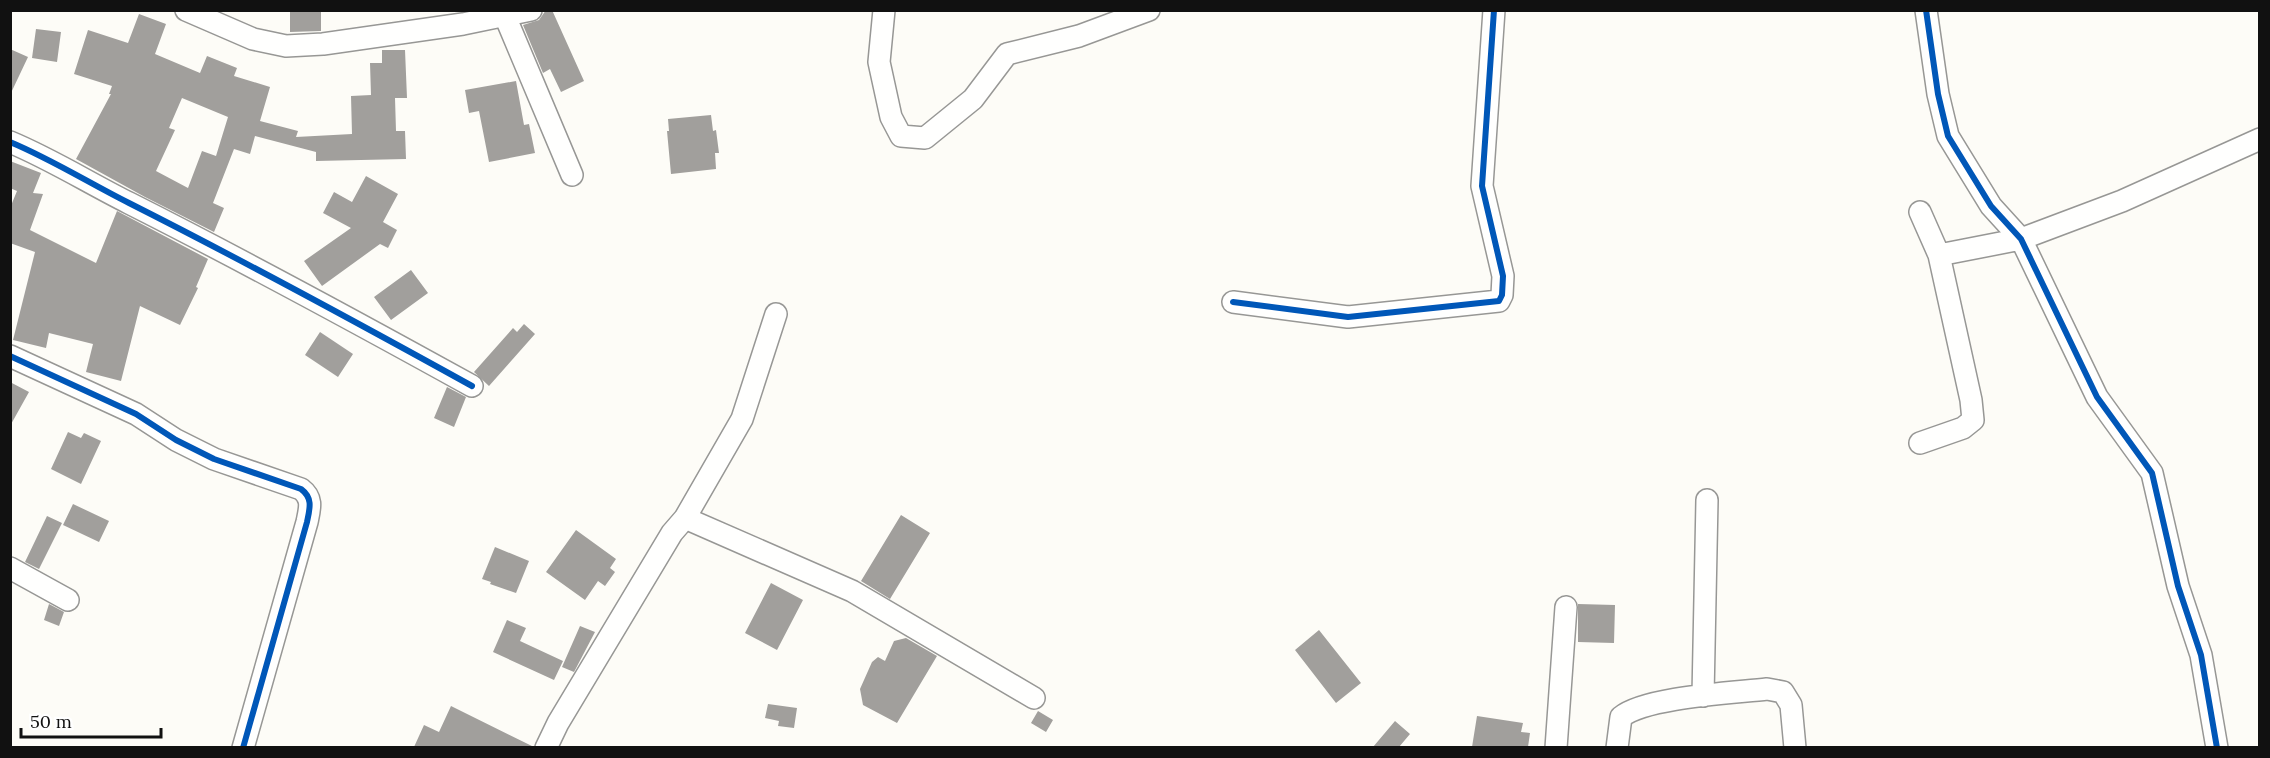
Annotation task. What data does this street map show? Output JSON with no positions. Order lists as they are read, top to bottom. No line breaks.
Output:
{"scale_bar":"50 m"}
